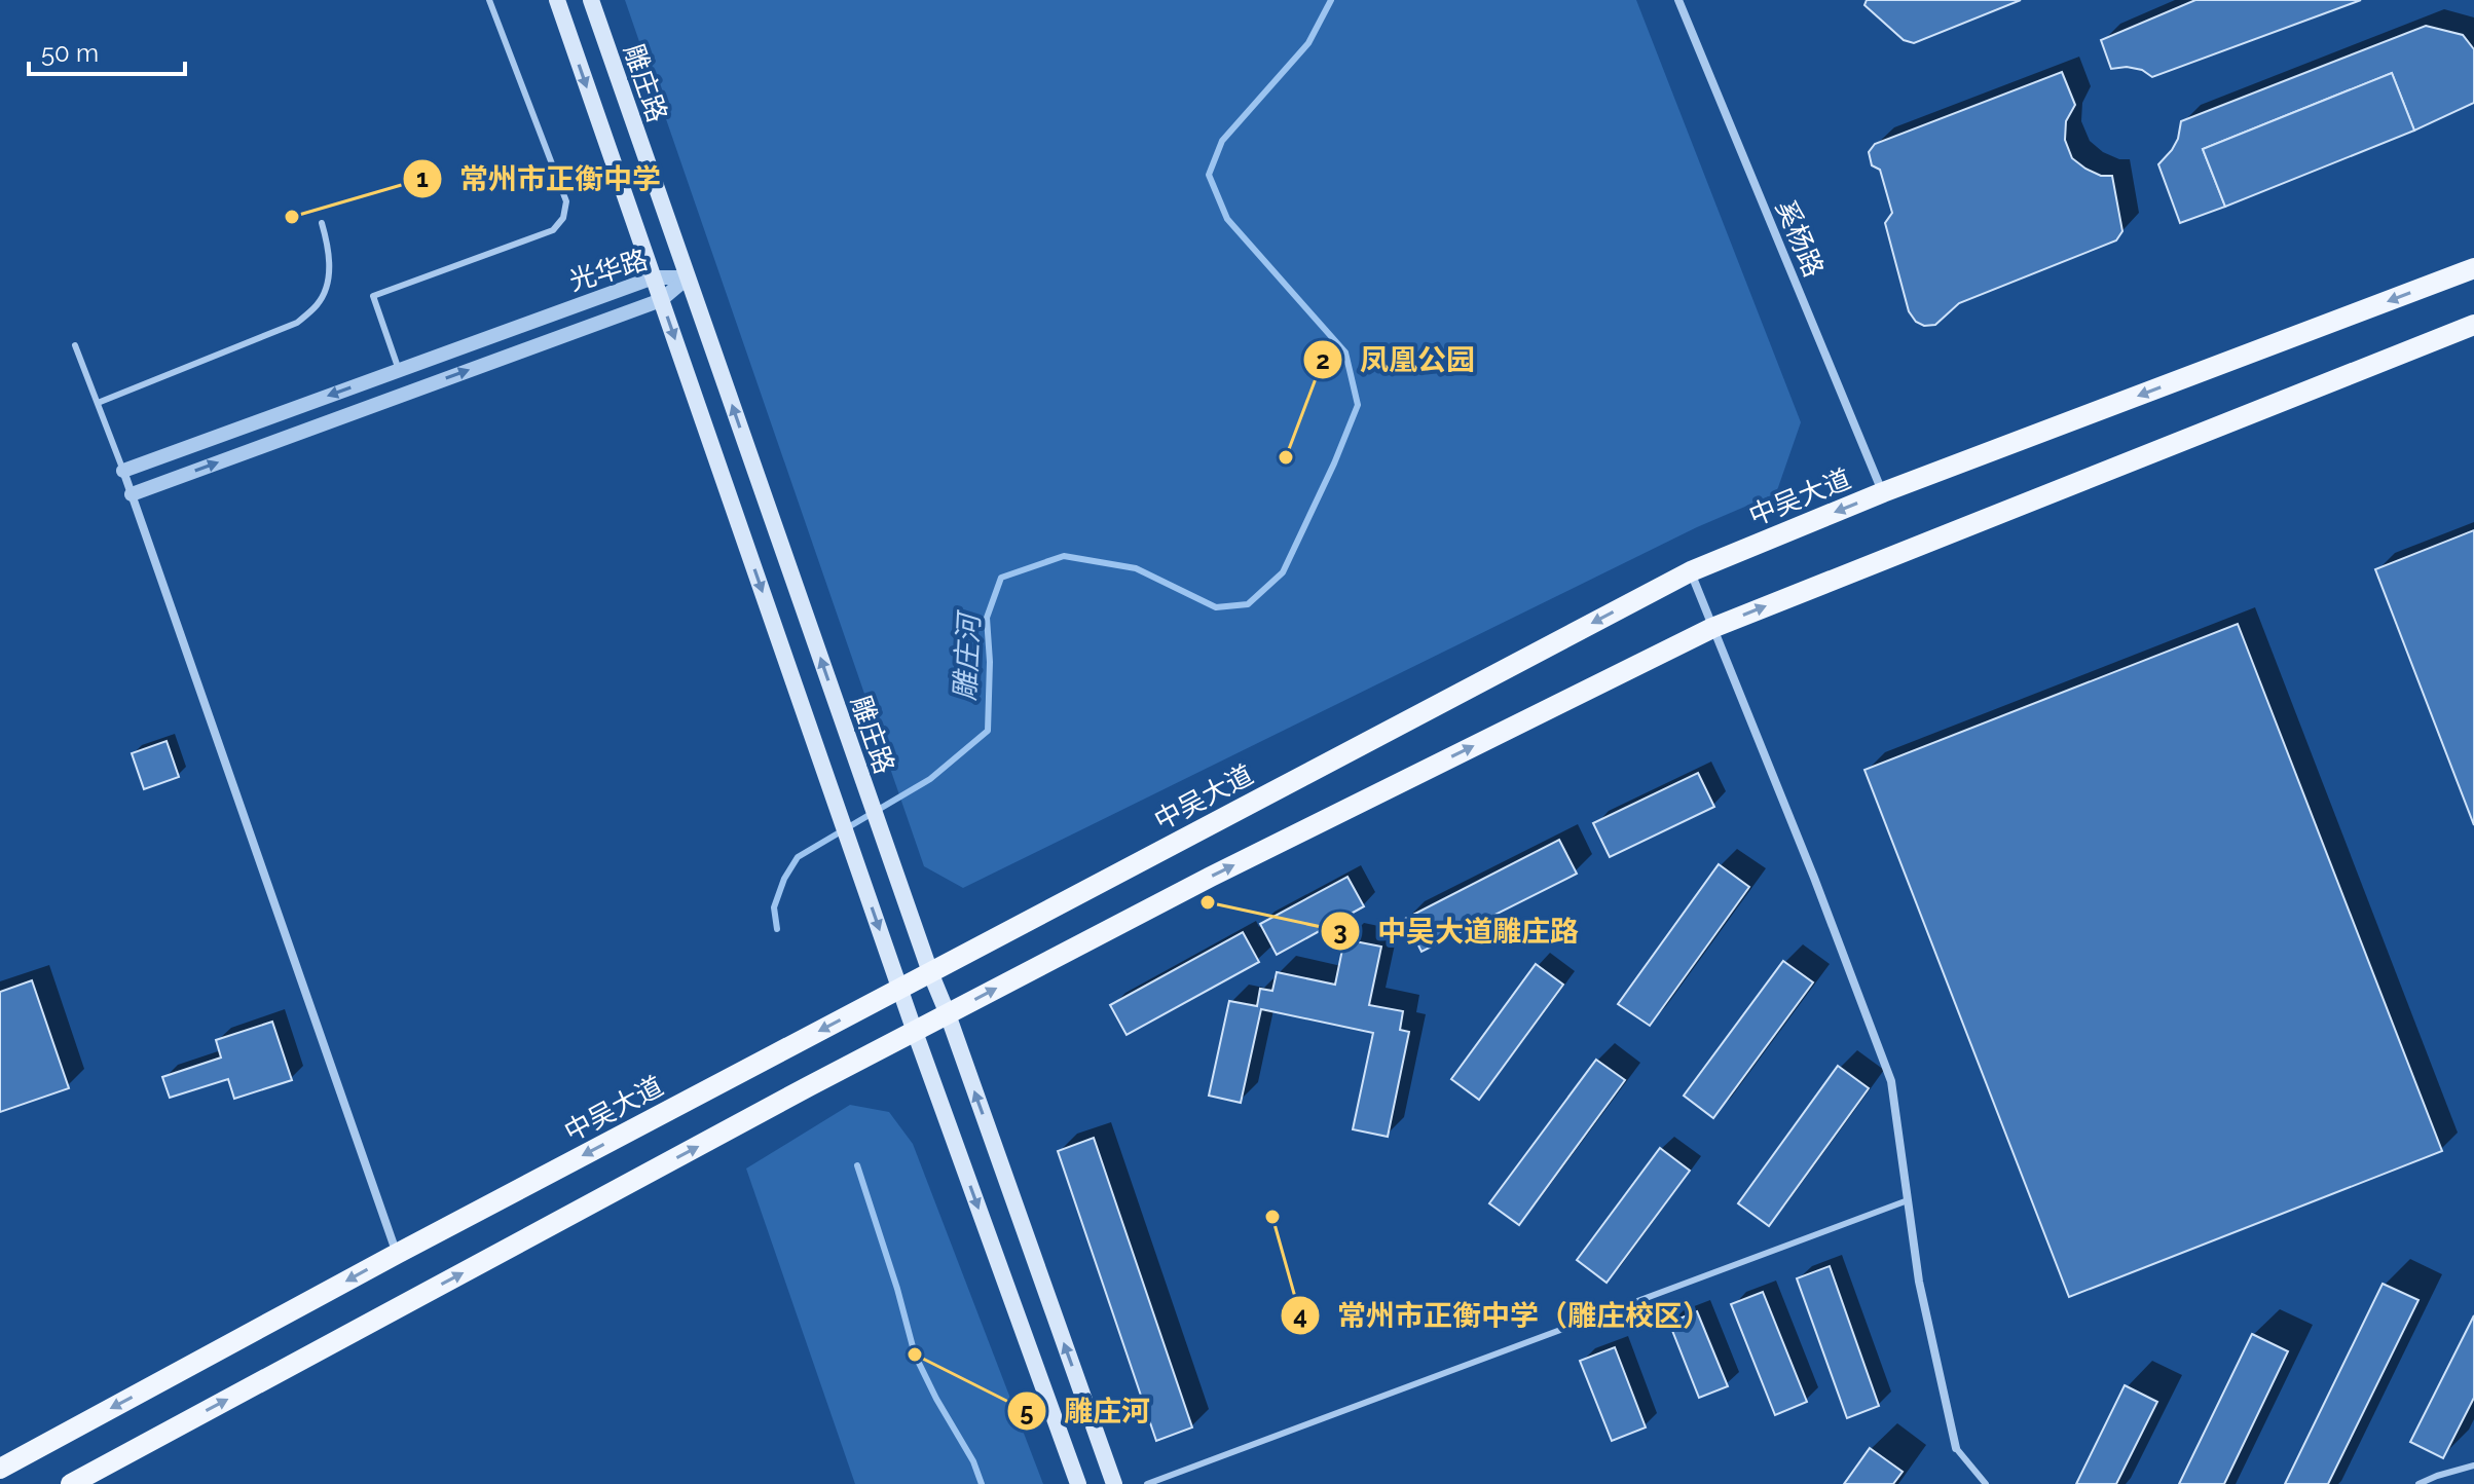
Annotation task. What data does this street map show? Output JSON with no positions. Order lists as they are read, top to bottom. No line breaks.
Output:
{"streets":{"main road":["雕庄路","中吴大道"],"street":["奚杨路","光华路"]},"crossings":[["雕庄路","光华路"],["雕庄路","中吴大道"],["奚杨路","中吴大道"]],"water":["雕庄河"],"places":["常州市正衡中学","凤凰公园","中吴大道雕庄路","常州市正衡中学（雕庄校区）","雕庄河"],"scale_bar":"50 m"}
